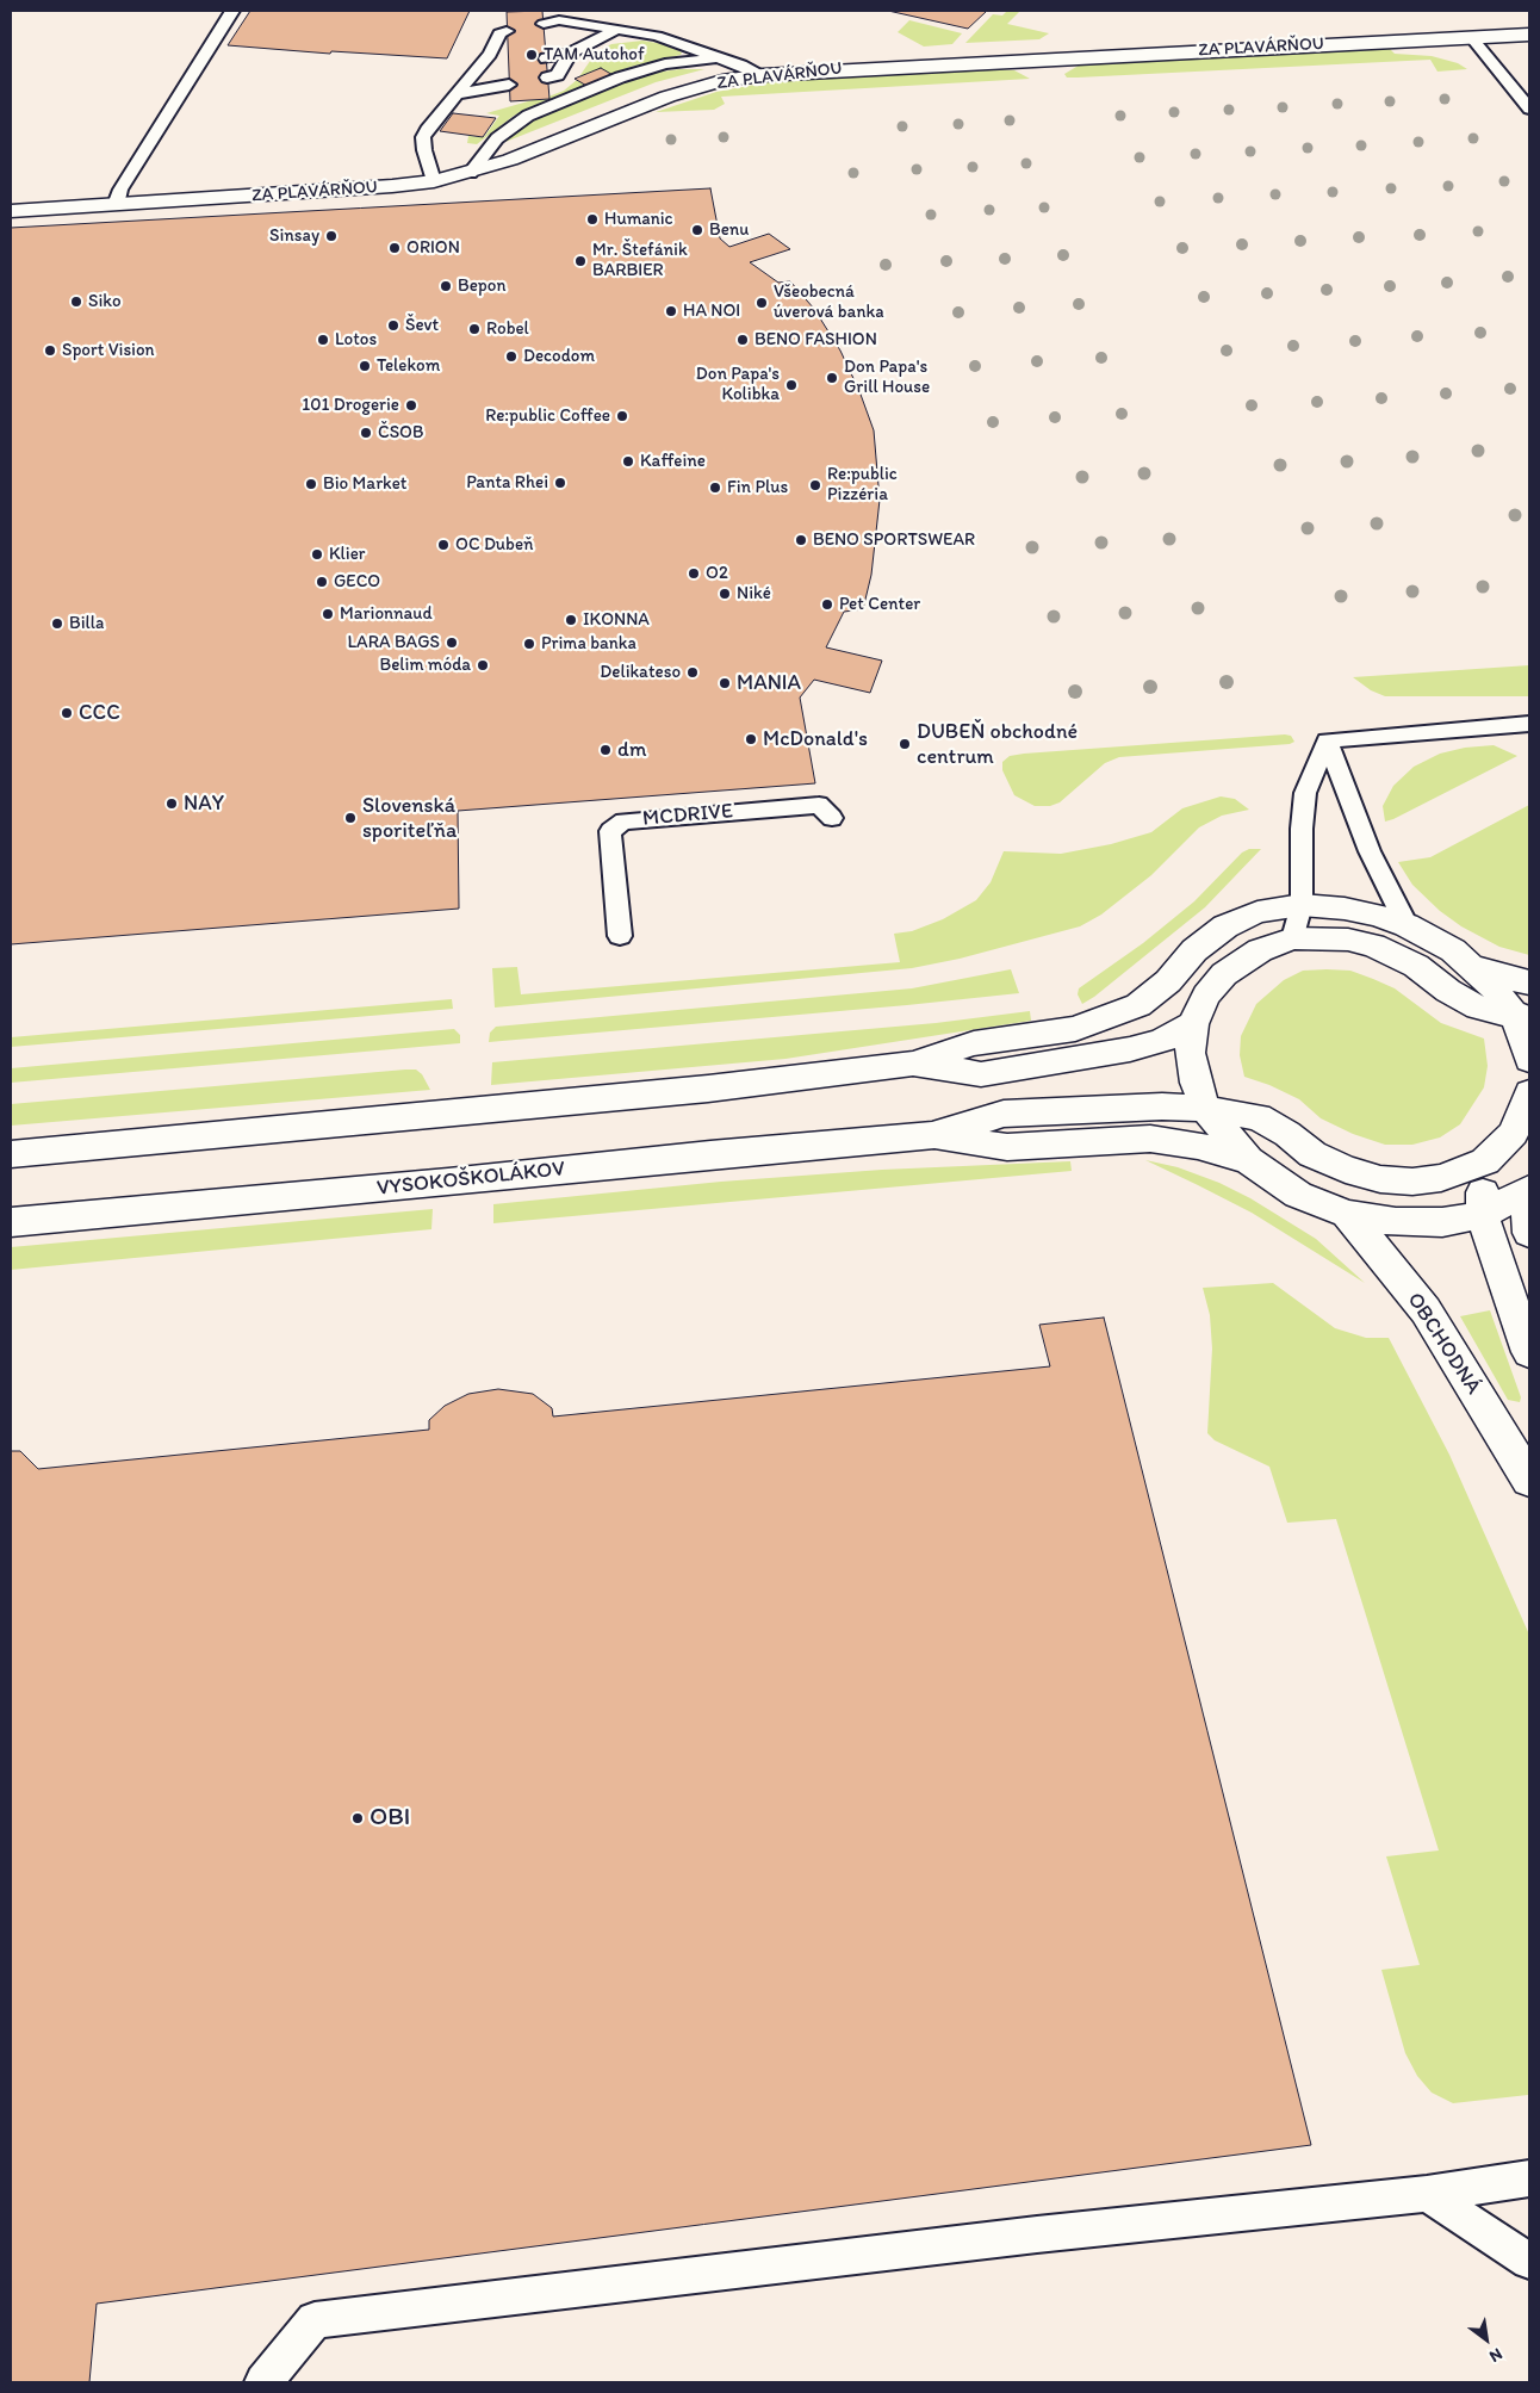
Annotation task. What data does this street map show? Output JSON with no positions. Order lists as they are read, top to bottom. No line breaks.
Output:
{"streets":{"street":["ZA PLAVÁRŇOU","VYSOKOŠKOLÁKOV","OBCHODNÁ"],"lane":["MCDRIVE"]},"crossings":[["VYSOKOŠKOLÁKOV","OBCHODNÁ"]],"places":["TAM Autohof","Humanic","Benu","Sinsay","ORION","Mr. Štefánik BARBIER","Bepon","Siko","Všeobecná úverová banka","HA NOI","Ševt","Robel","Lotos","BENO FASHION","Sport Vision","Decodom","Telekom","Don Papa's Grill House","Don Papa's Kolibka","101 Drogerie","Re:public Coffee","ČSOB","Kaffeine","Panta Rhei","Bio Market","Re:public Pizzéria","Fin Plus","BENO SPORTSWEAR","OC Dubeň","Klier","O2","GECO","Niké","Pet Center","Marionnaud","IKONNA","Billa","LARA BAGS","Prima banka","Belim móda","Delikateso","MANIA","CCC","McDonald's","DUBEŇ obchodné centrum","dm","NAY","Slovenská sporiteľňa","OBI"],"north":"bottom right"}
